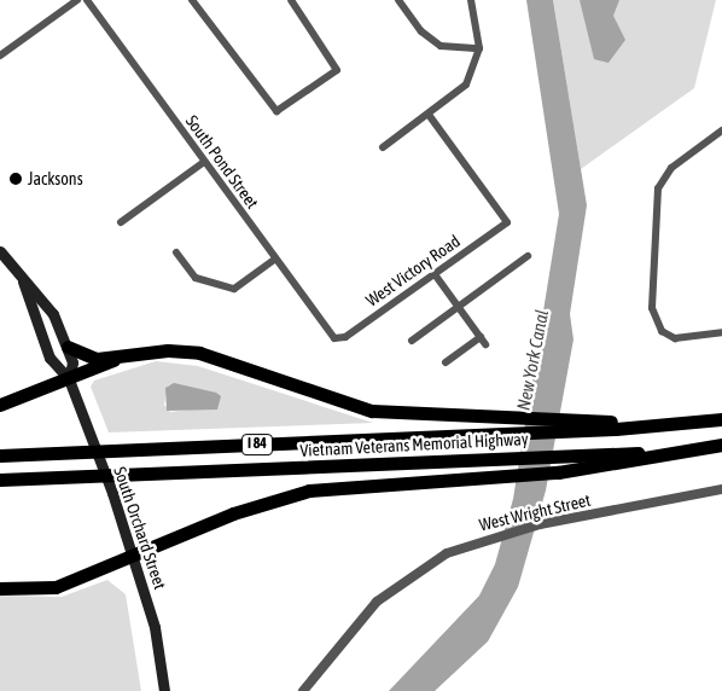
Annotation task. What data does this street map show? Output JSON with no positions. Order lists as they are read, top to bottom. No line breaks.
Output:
{"streets":{"highway":["I 84","Vietnam Veterans Memorial Highway"],"main road":["South Orchard Street"],"street":["South Pond Street","West Victory Road","West Wright Street"]},"crossings":[["South Pond Street","West Victory Road"]],"water":["New York Canal"],"places":["Jacksons"]}
